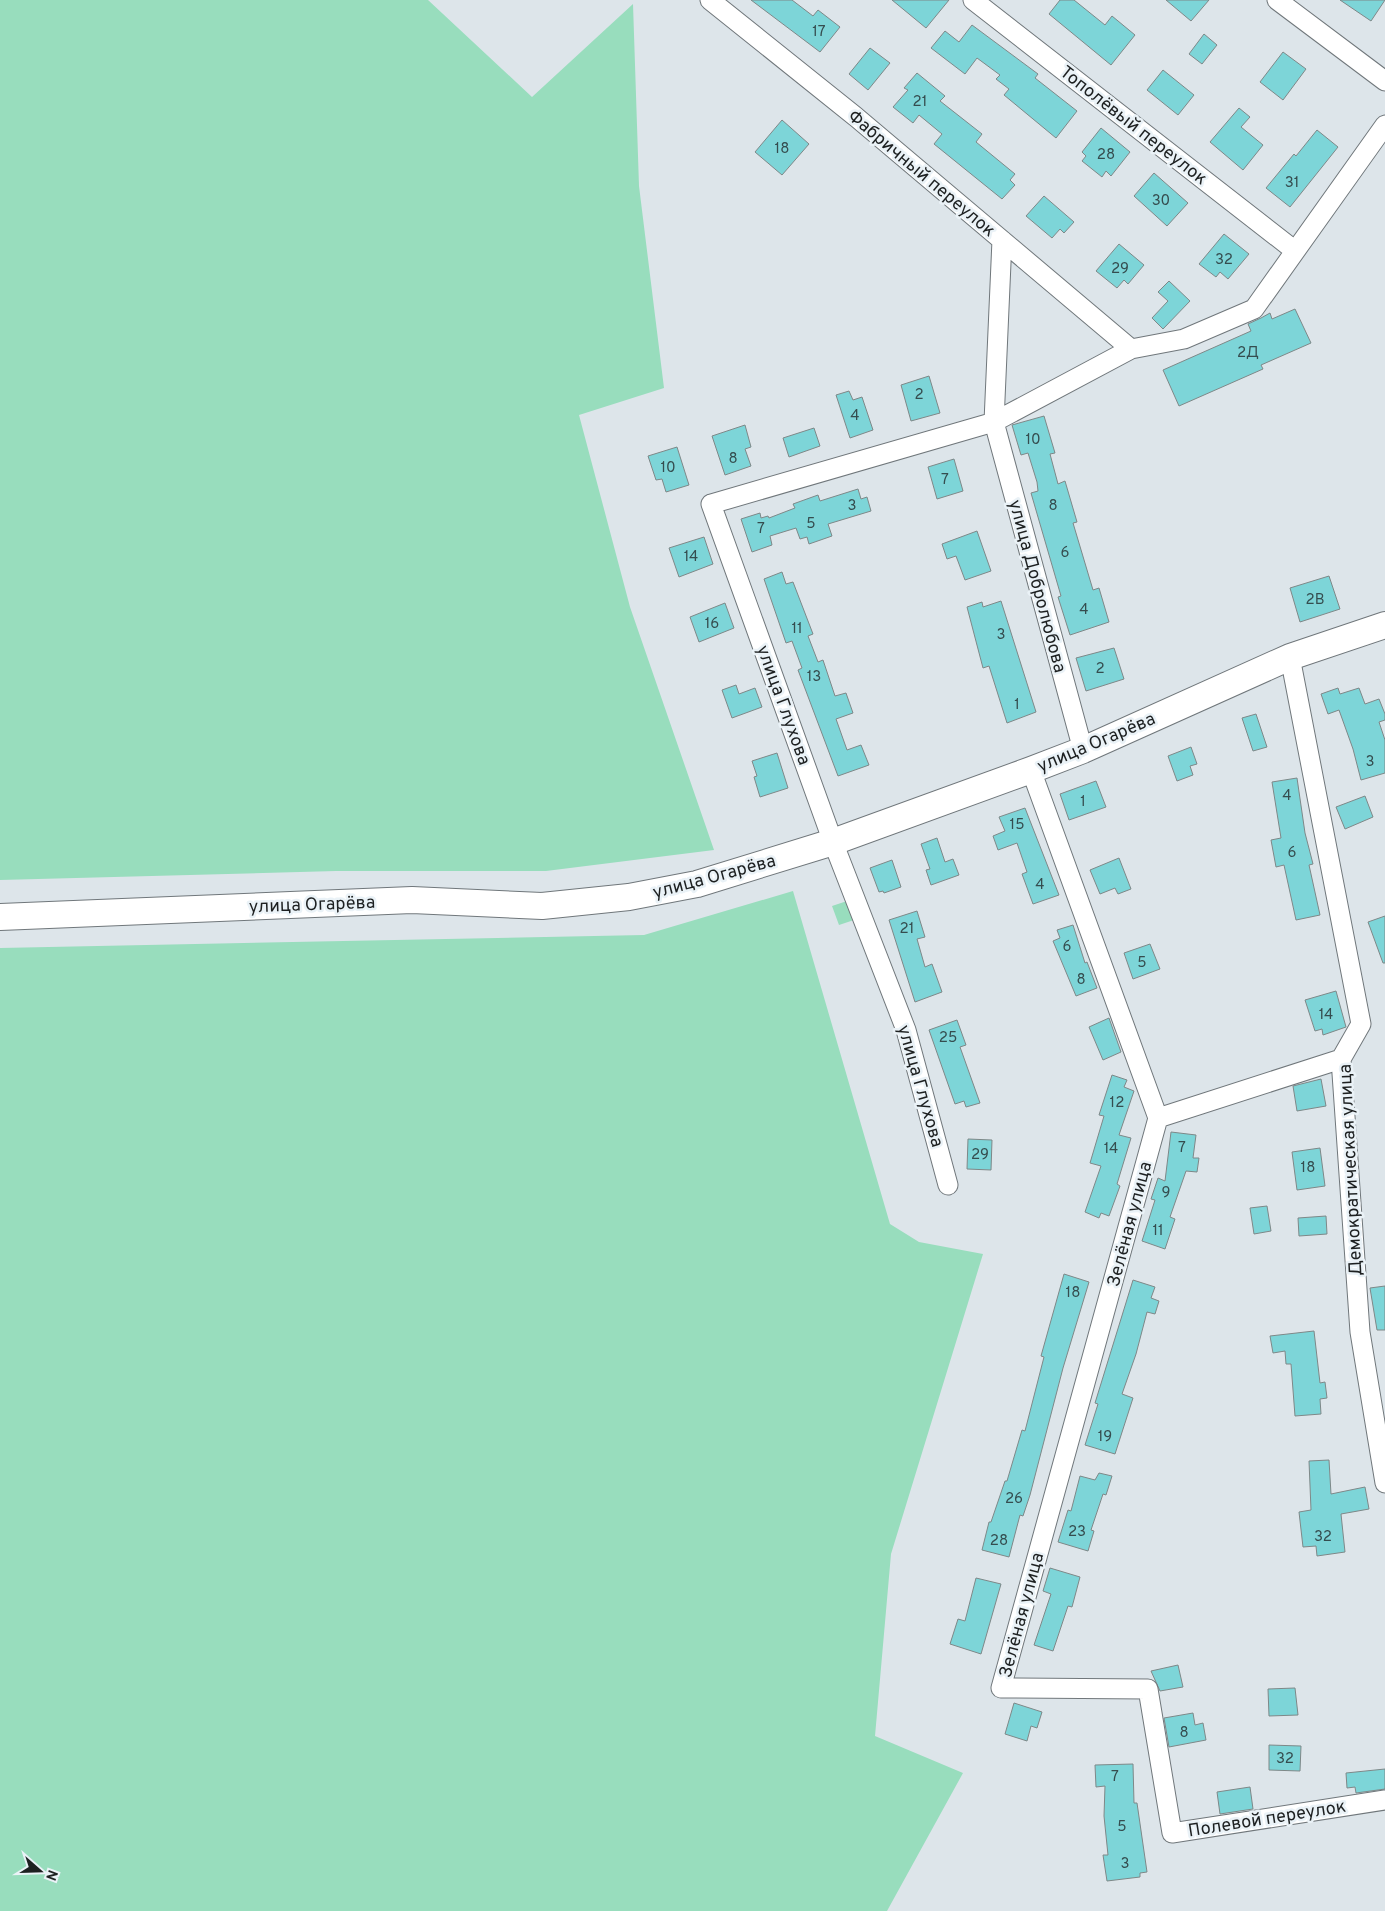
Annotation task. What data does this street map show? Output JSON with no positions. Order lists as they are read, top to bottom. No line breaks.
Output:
{"streets":{"main road":["улица Огарёва"],"street":["Тополёвый переулок","Фабричный переулок","улица Добролюбова","улица Глухова","Демократическая улица","Зелёная улица","Полевой переулок"]},"crossings":[["Фабричный переулок","улица Добролюбова"],["улица Добролюбова","улица Глухова"],["улица Добролюбова","улица Огарёва"],["улица Глухова","улица Огарёва"],["улица Огарёва","Демократическая улица"],["Зелёная улица","Полевой переулок"]],"house_numbers":["17","21","18","28","31","30","32","29","2Д","2","4","10","8","10","7","3","8","5","7","6","14","2В","4","16","11","3","2","13","1","3","4","1","15","6","4","21","6","5","8","14","25","12","7","14","29","18","9","11","18","19","26","23","32","28","8","32","7","5","3"],"north":"right"}
